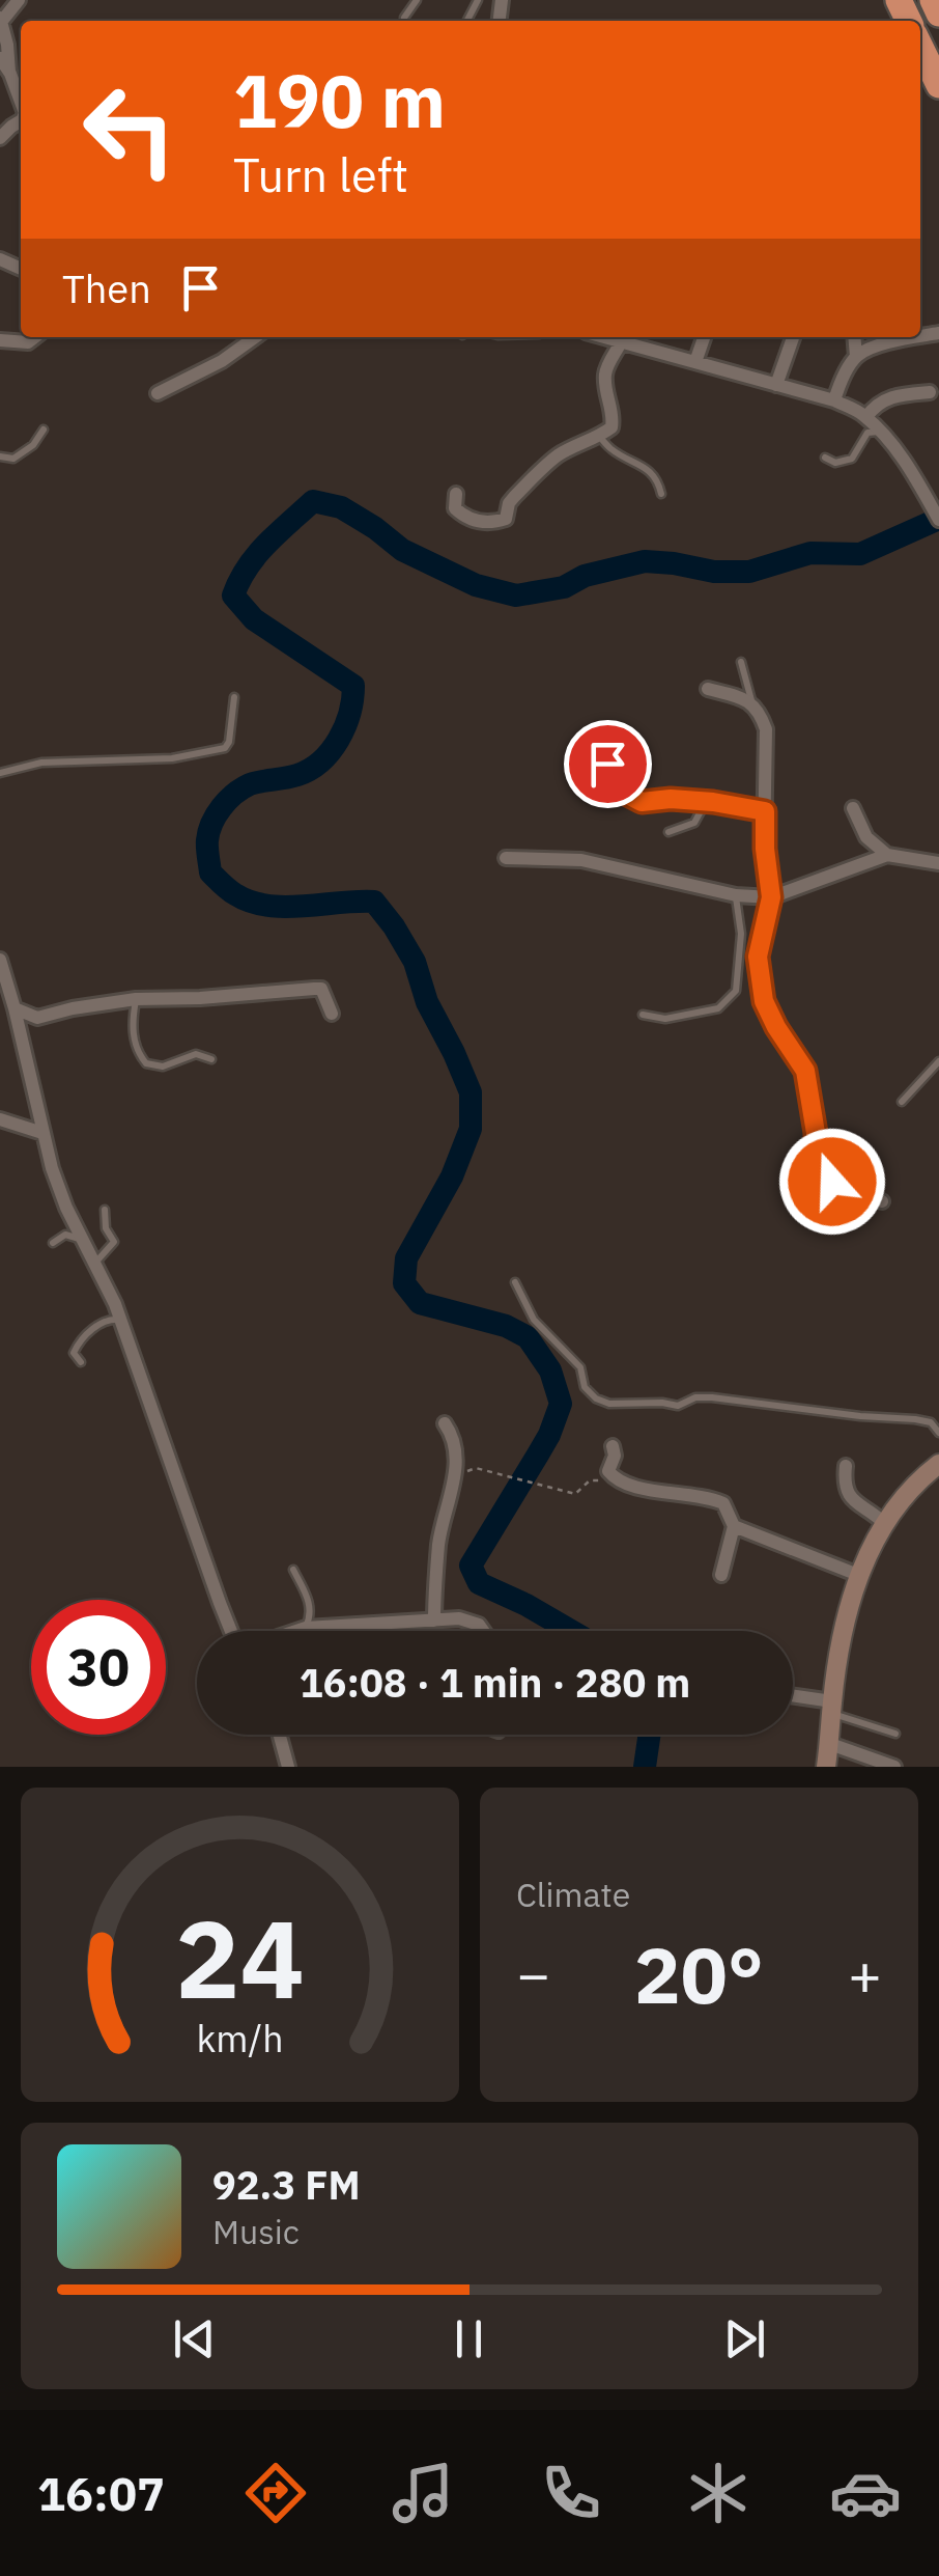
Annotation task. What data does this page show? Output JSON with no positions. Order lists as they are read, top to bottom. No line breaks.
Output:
{"page":{"turn":["190 m","Turn left"],"then":"Then","limit":"30","trip":"16:08 · 1 min · 280 m","tile":"Climate","heat":["−","20°","+"],"song":["92.3 FM","Music"],"tabs":"16:07","gauge":["24","km/h"]}}
